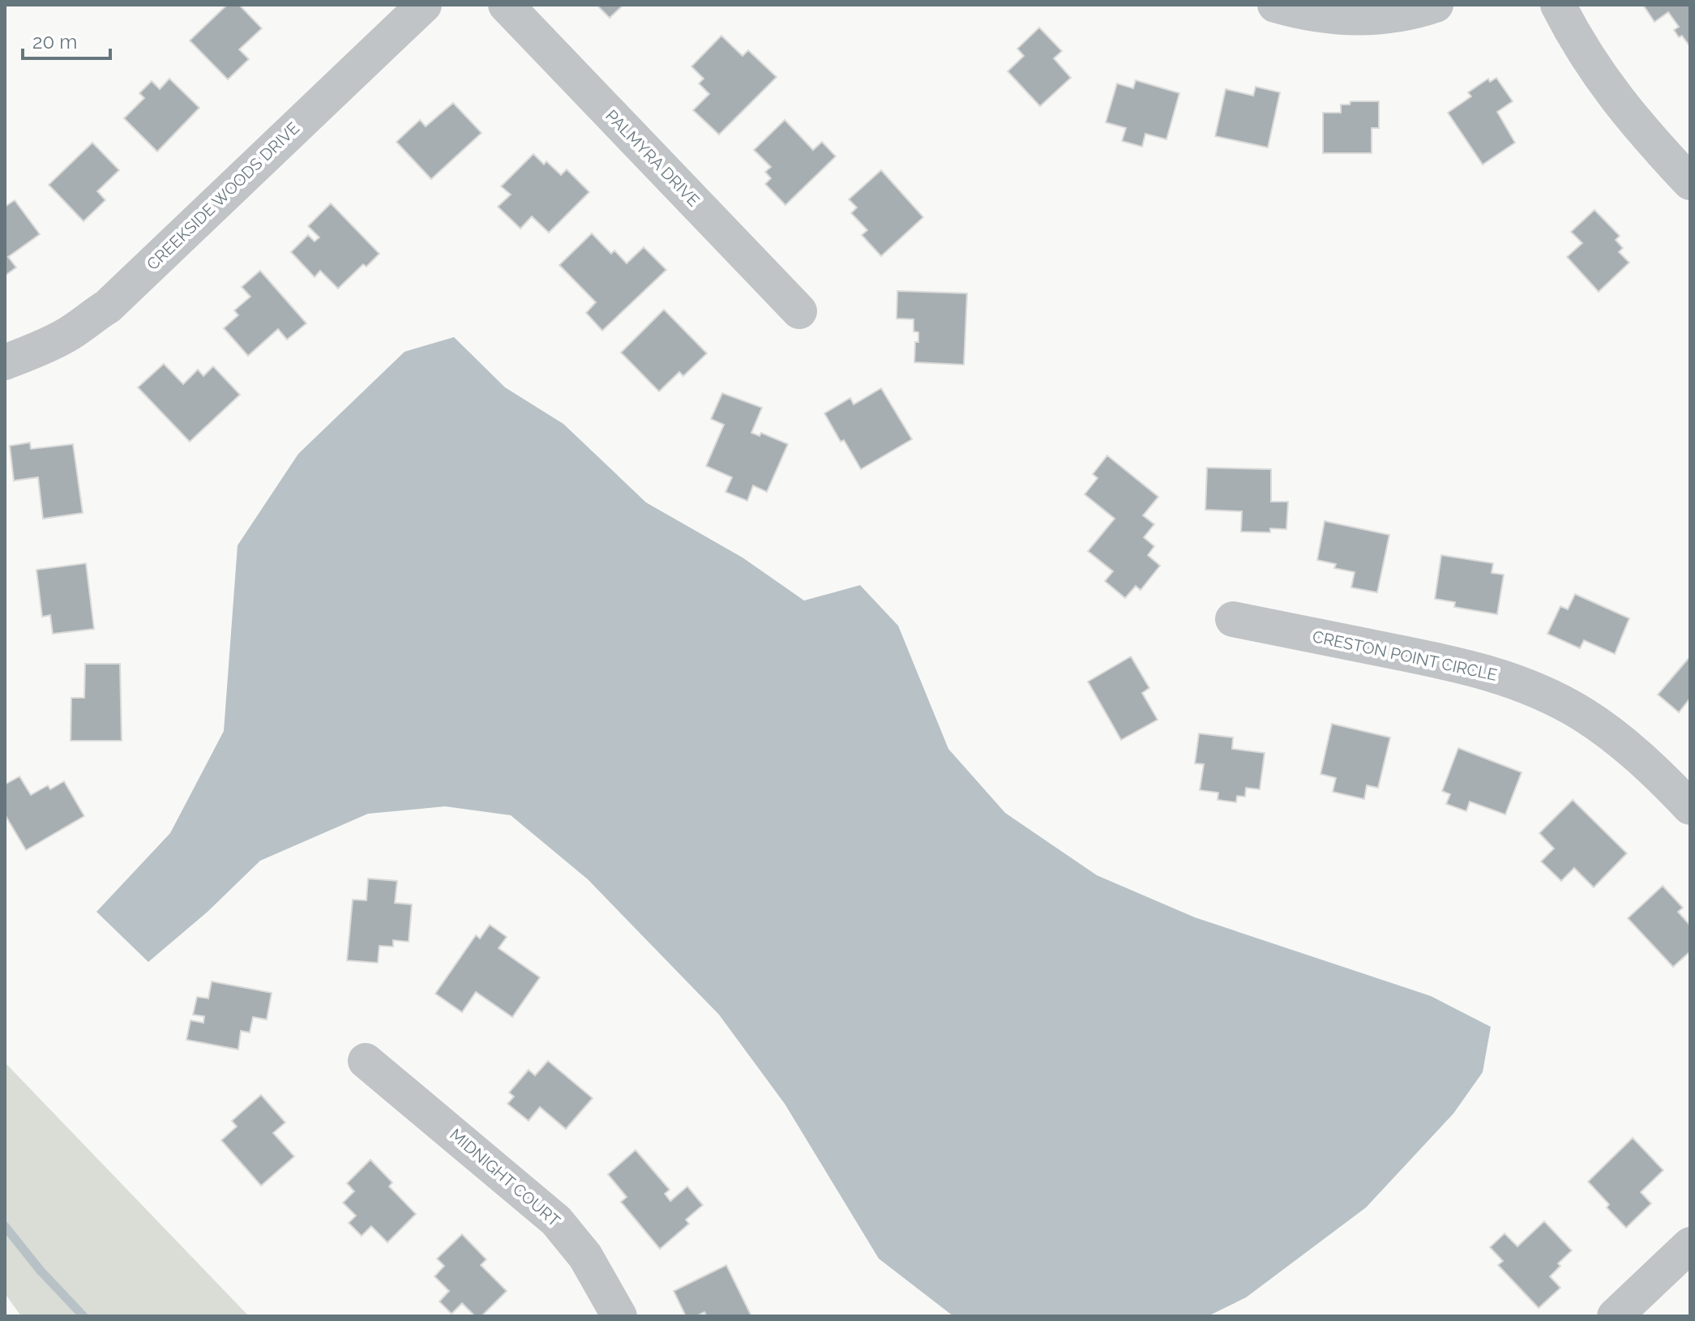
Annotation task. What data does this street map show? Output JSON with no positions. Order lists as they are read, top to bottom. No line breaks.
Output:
{"streets":{"street":["PALMYRA DRIVE","CREEKSIDE WOODS DRIVE","CRESTON POINT CIRCLE","MIDNIGHT COURT"]},"scale_bar":"20 m"}
